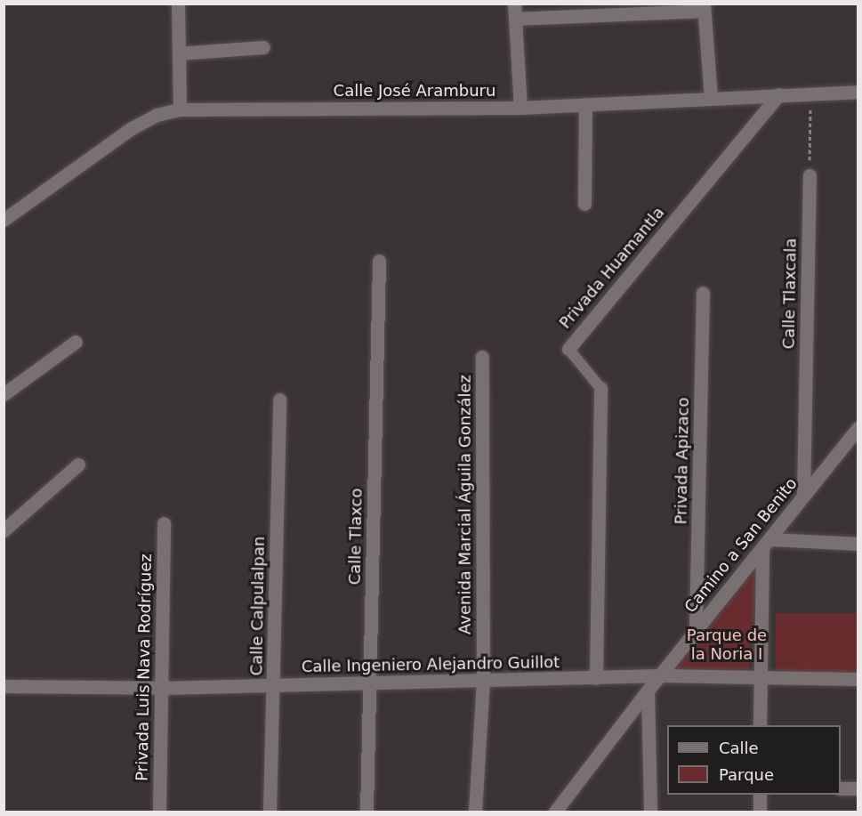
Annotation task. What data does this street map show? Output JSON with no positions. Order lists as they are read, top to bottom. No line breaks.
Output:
{"streets":{"street":["Calle José Aramburu","Privada Huamantla","Calle Tlaxcala","Privada Apizaco","Avenida Marcial Águila González","Calle Tlaxco","Camino a San Benito","Calle Calpulalpan","Calle Ingeniero Alejandro Guillot","Privada Luis Nava Rodríguez"]},"crossings":[["Calle José Aramburu","Privada Huamantla"],["Privada Huamantla","Calle Ingeniero Alejandro Guillot"],["Calle Tlaxcala","Camino a San Benito"],["Privada Apizaco","Camino a San Benito"],["Avenida Marcial Águila González","Calle Ingeniero Alejandro Guillot"],["Calle Tlaxco","Calle Ingeniero Alejandro Guillot"],["Camino a San Benito","Calle Ingeniero Alejandro Guillot"],["Calle Calpulalpan","Calle Ingeniero Alejandro Guillot"],["Calle Ingeniero Alejandro Guillot","Privada Luis Nava Rodríguez"]],"parks":["Parque de la Noria I"],"legend":["Calle","Parque"]}
